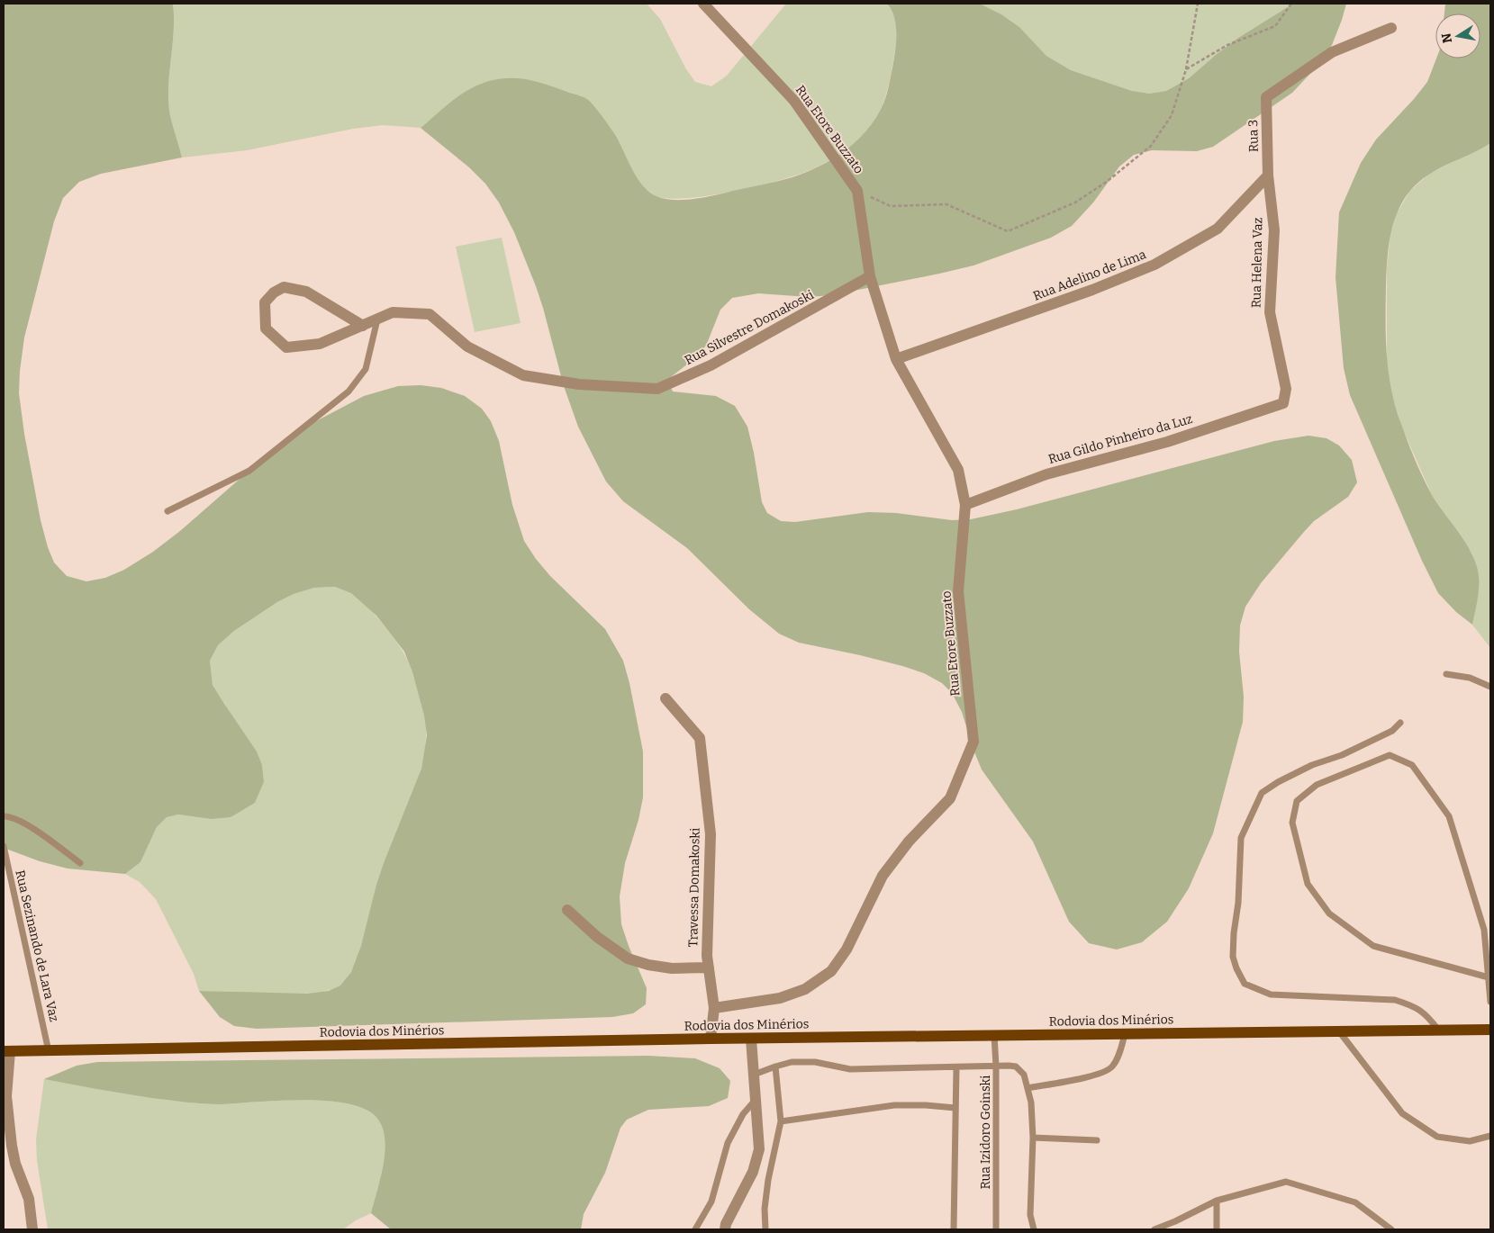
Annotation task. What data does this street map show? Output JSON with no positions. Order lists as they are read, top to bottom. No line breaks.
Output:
{"streets":{"main road":["Rodovia dos Minérios"],"street":["Rua Etore Buzzato","Rua 3","Rua Helena Vaz","Rua Adelino de Lima","Rua Silvestre Domakoski","Rua Gildo Pinheiro da Luz","Travessa Domakoski"],"lane":["Rua Sezinando de Lara Vaz","Rua Izidoro Goinski"]},"crossings":[["Rua Etore Buzzato","Rua Adelino de Lima"],["Rua Etore Buzzato","Rua Silvestre Domakoski"],["Rua Etore Buzzato","Rua Gildo Pinheiro da Luz"],["Rua Etore Buzzato","Travessa Domakoski"],["Rua 3","Rua Helena Vaz"],["Rua 3","Rua Adelino de Lima"],["Rua Helena Vaz","Rua Adelino de Lima"],["Rua Helena Vaz","Rua Gildo Pinheiro da Luz"],["Rua Sezinando de Lara Vaz","Rodovia dos Minérios"],["Rodovia dos Minérios","Rua Izidoro Goinski"]],"north":"left"}
